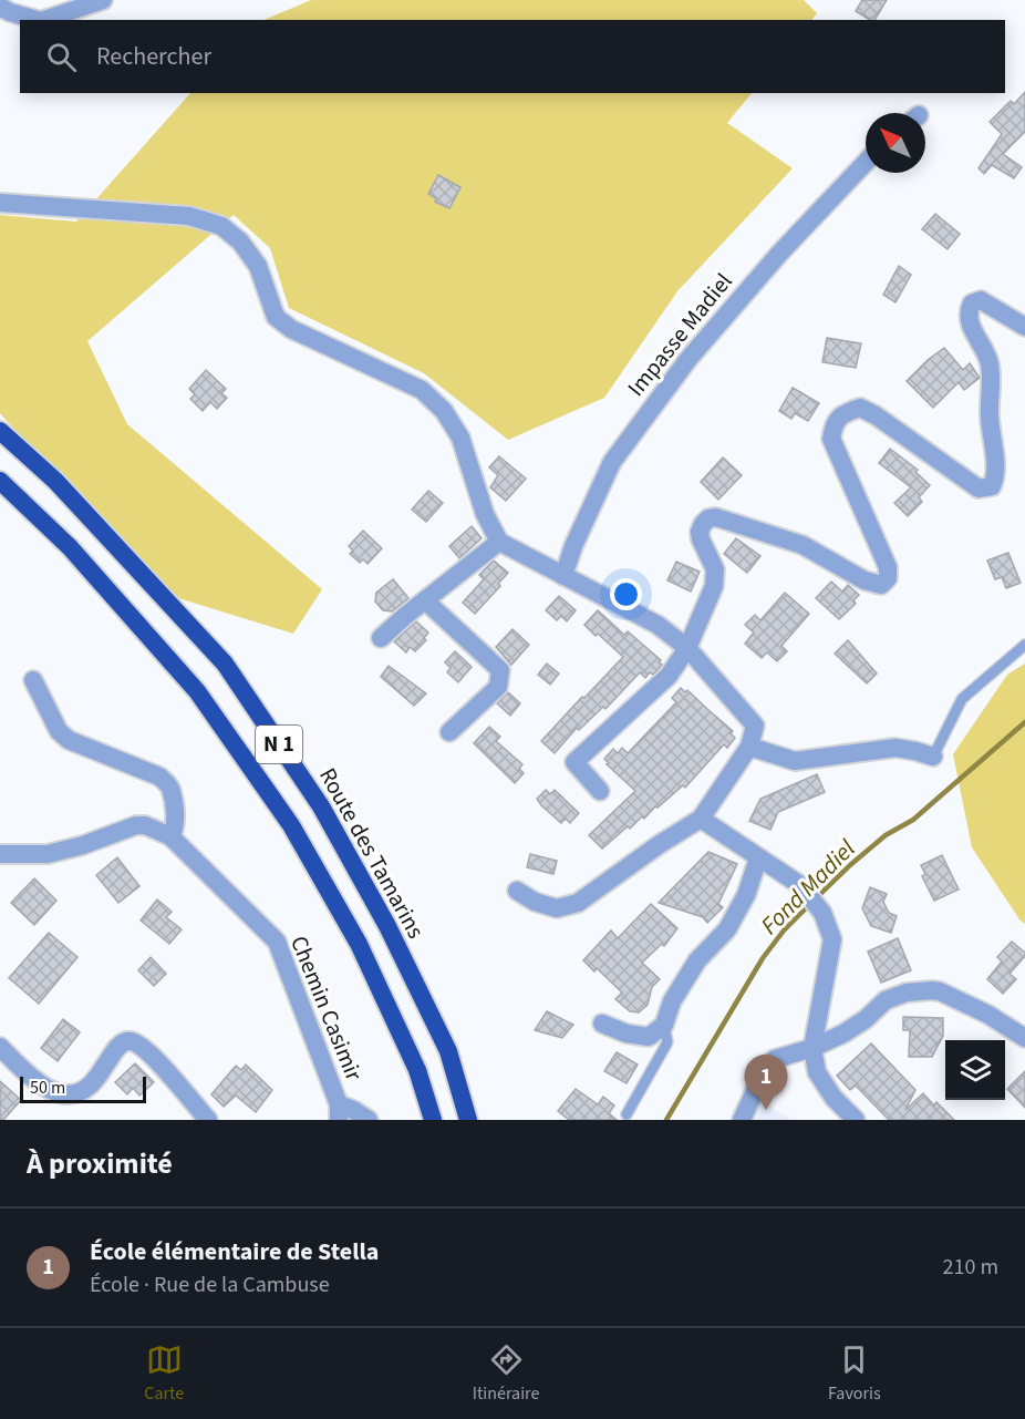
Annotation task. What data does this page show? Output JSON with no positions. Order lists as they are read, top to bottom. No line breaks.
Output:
{"streets":{"highway":["N 1","Route des Tamarins"],"street":["Impasse Madiel","Chemin Casimir"]},"water":["Fond Madiel"],"scale_bar":"50 m","north":"top left","page":{"search":"Rechercher","pins":"1","scale":"50 m","heading":"À proximité","list":[{"mark":"1","name":"École élémentaire de Stella","note":"École · Rue de la Cambuse","value":"210 m"}],"nav":["Carte","Itinéraire","Favoris"]}}
